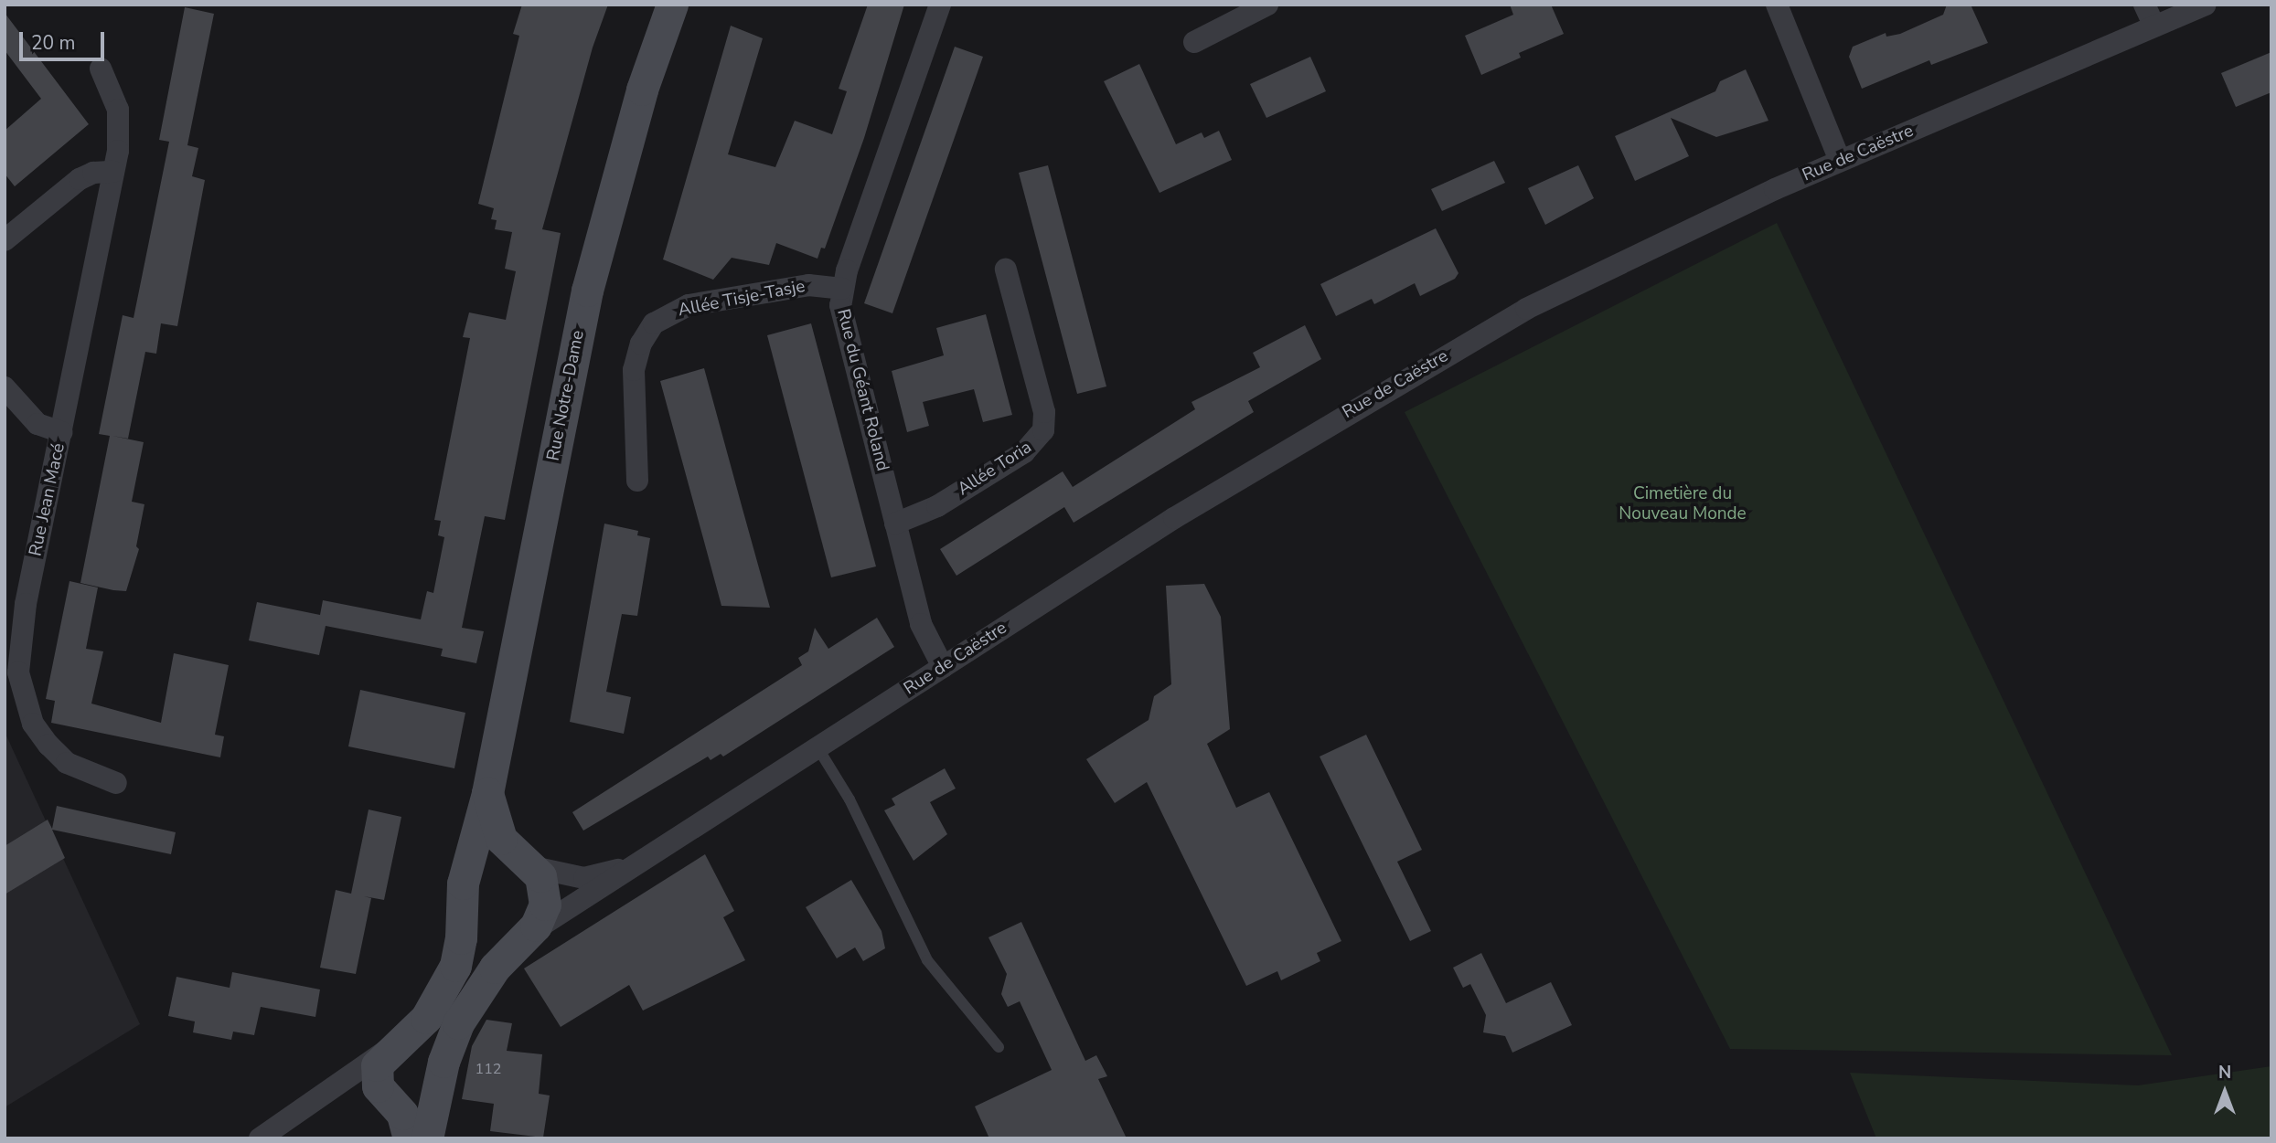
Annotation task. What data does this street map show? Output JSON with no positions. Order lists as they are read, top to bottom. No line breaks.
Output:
{"streets":{"main road":["Rue Notre-Dame"],"street":["Rue de Caëstre","Allée Tisje-Tasje","Rue du Géant Roland","Allée Toria","Rue Jean Macé"]},"crossings":[["Rue de Caëstre","Rue du Géant Roland"],["Rue de Caëstre","Rue Notre-Dame"],["Allée Tisje-Tasje","Rue du Géant Roland"],["Rue du Géant Roland","Allée Toria"]],"parks":["Cimetière du Nouveau Monde"],"house_numbers":["112"],"scale_bar":"20 m","north":"top"}
